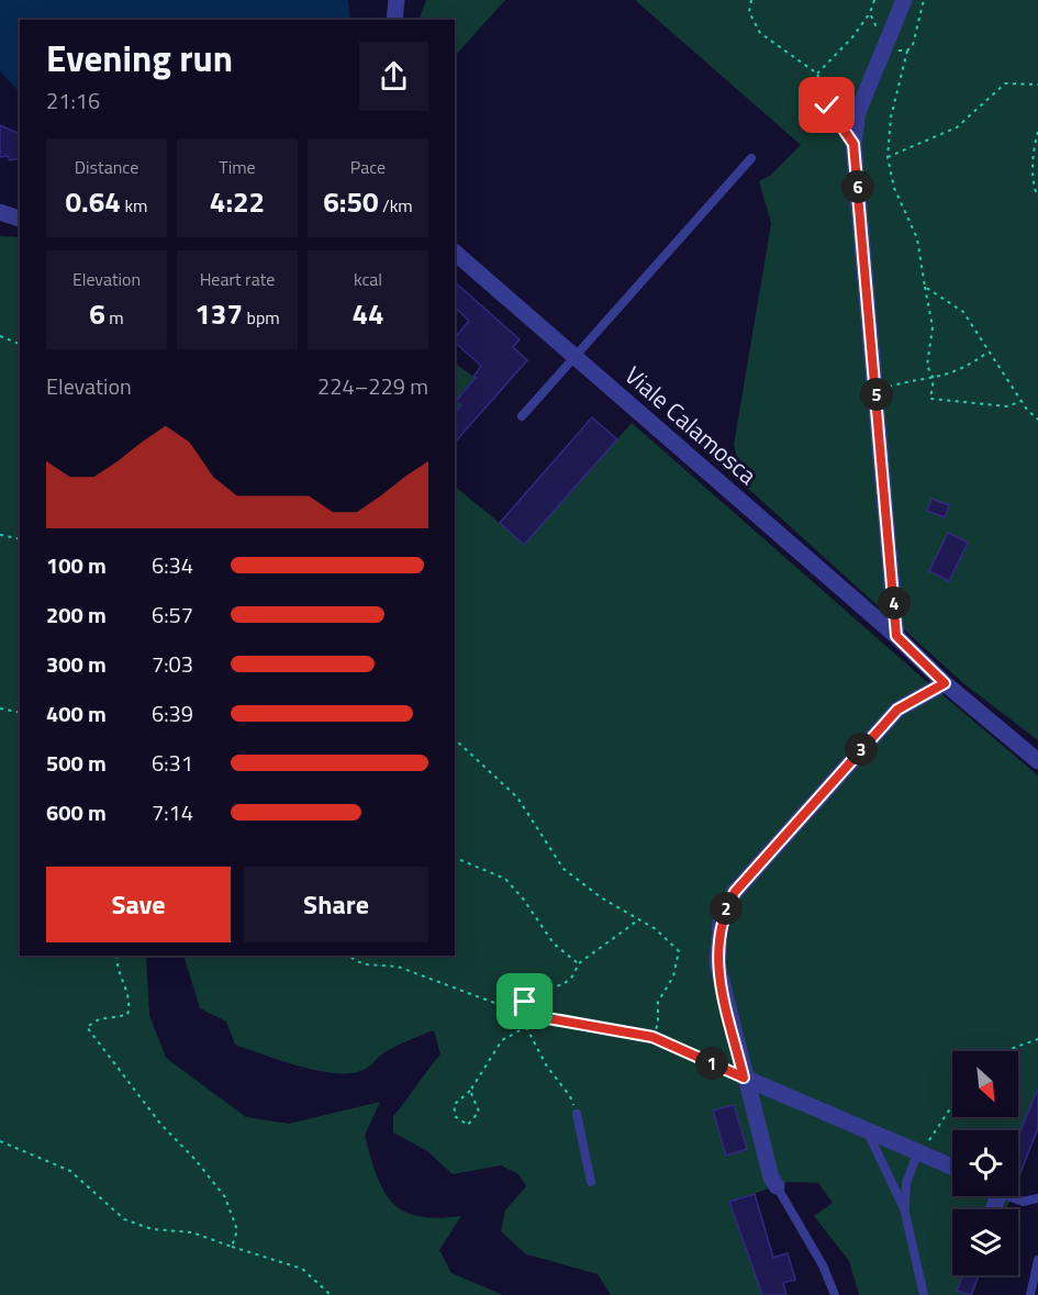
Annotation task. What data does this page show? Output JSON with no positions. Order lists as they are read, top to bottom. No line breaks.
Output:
{"streets":{"street":["Viale Calamosca"]},"north":"bottom right","page":{"heading":["Evening run","21:16"],"stats":[["Distance","0.64 km"],["Time","4:22"],["Pace","6:50 /km"],["Elevation","6 m"],["Heart rate","137 bpm"],["kcal","44"]],"pins":["6","5","4","3","2","1"],"chart":["Elevation","224–229 m"],"list":[{"name":"100 m","note":"6:34"},{"name":"200 m","note":"6:57"},{"name":"300 m","note":"7:03"},{"name":"400 m","note":"6:39"},{"name":"500 m","note":"6:31"},{"name":"600 m","note":"7:14"}],"buttons":["Save","Share"]}}
